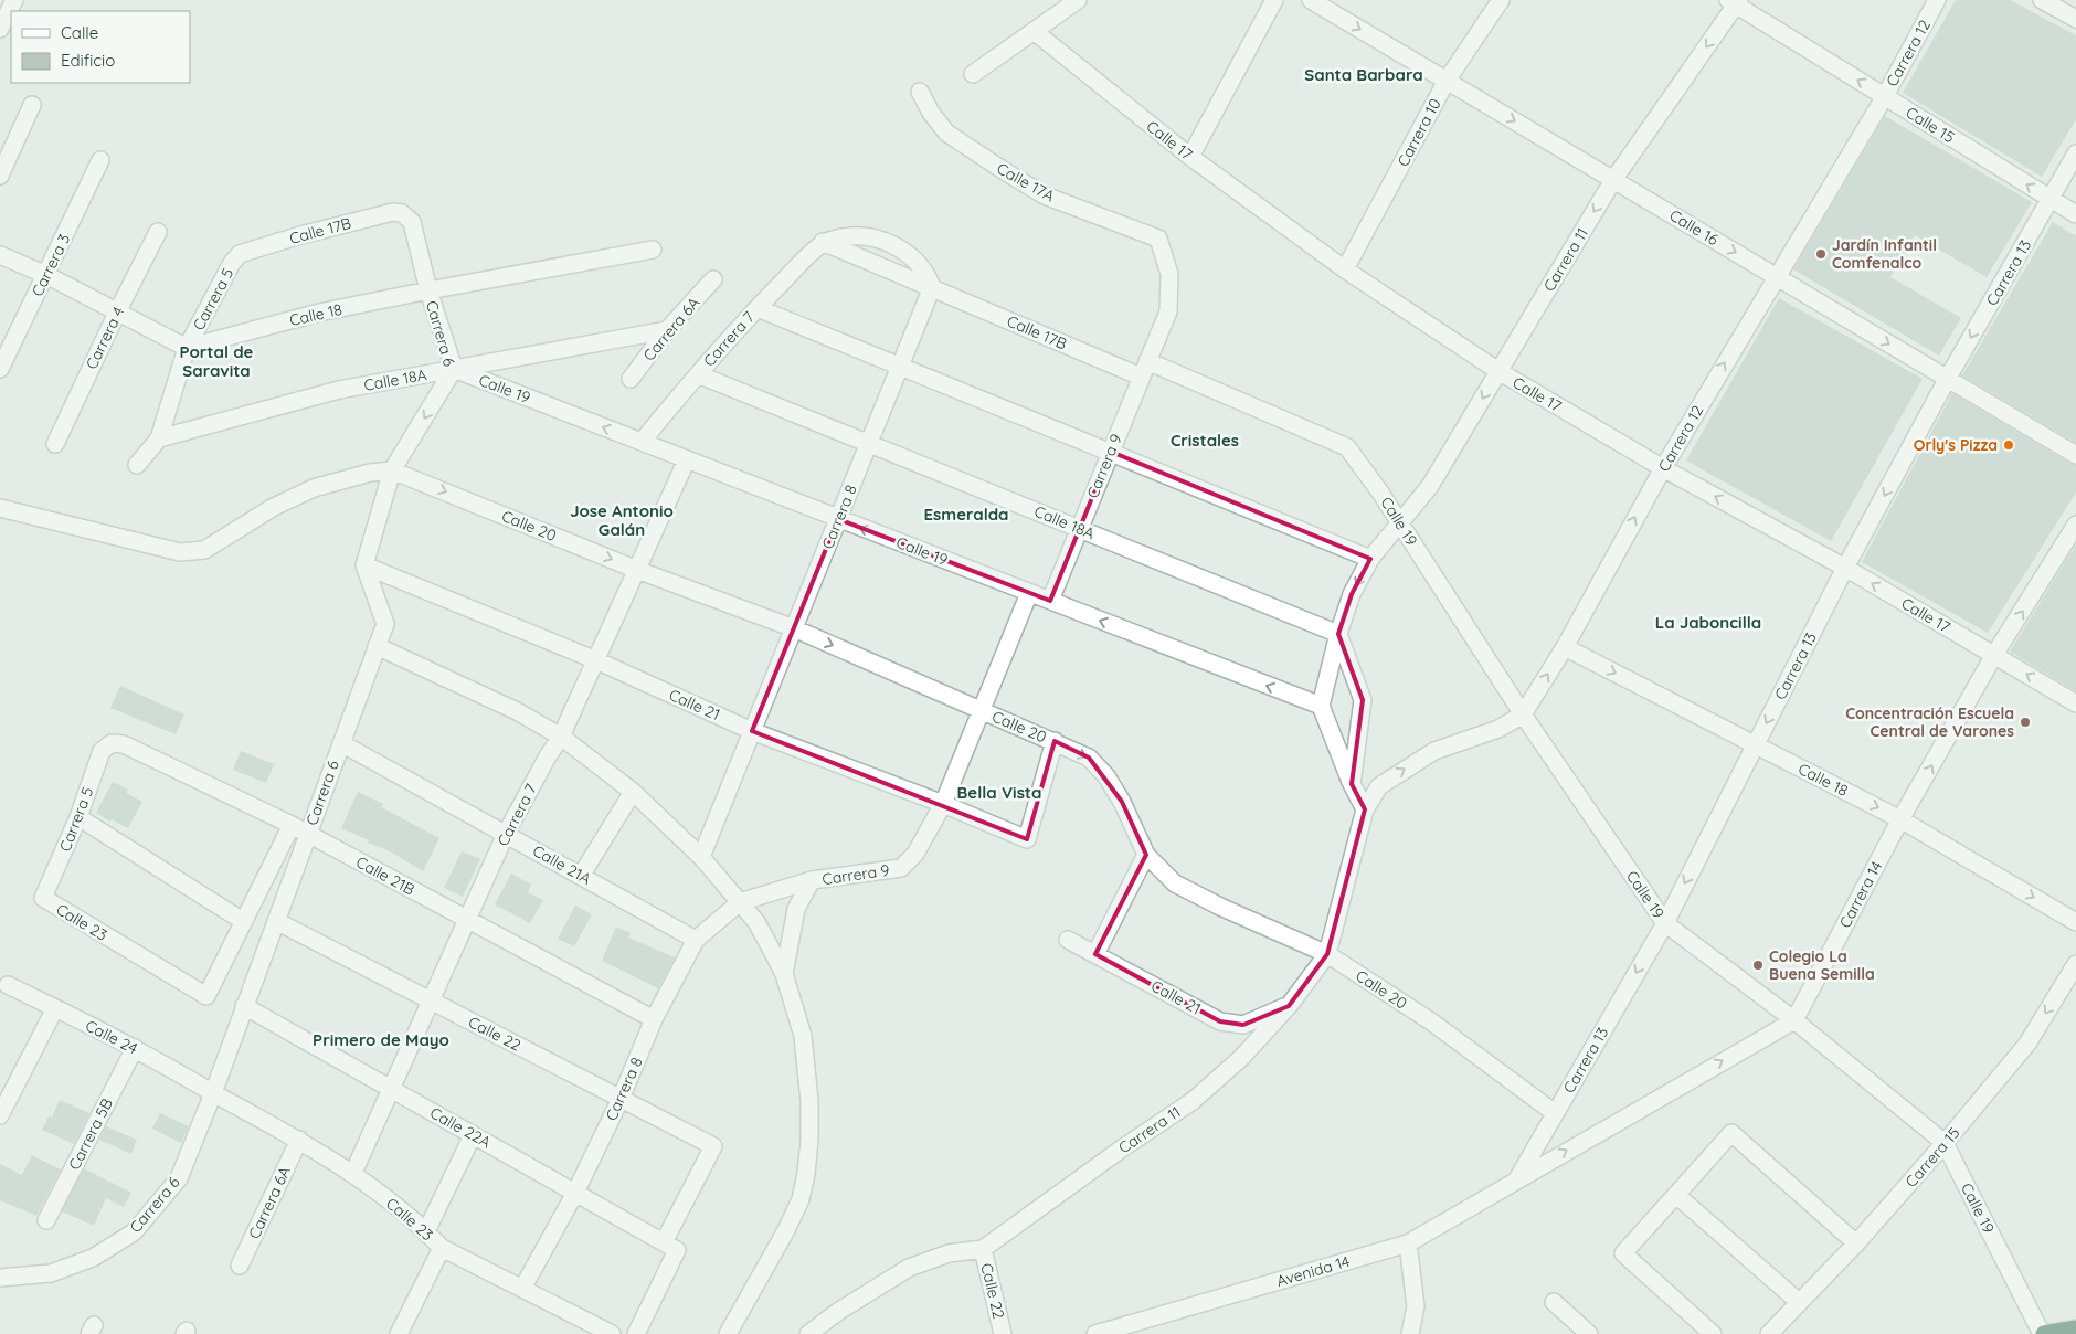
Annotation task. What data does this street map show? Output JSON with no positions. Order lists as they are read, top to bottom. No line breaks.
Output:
{"streets":{"street":["Carrera 12","Calle 15","Carrera 10","Calle 17","Calle 17A","Calle 16","Calle 17B","Carrera 11","Carrera 3","Carrera 13","Carrera 5","Calle 18","Carrera 6A","Carrera 6","Carrera 4","Carrera 7","Calle 18A","Calle 19","Carrera 9","Carrera 8","Calle 20","Calle 21","Calle 21A","Calle 21B","Carrera 14","Calle 23","Calle 22","Calle 24","Calle 22A","Carrera 5B","Carrera 15","Avenida 14"]},"crossings":[["Carrera 12","Calle 15"],["Carrera 12","Calle 17"],["Carrera 12","Calle 16"],["Carrera 12","Carrera 11"],["Carrera 12","Calle 18"],["Carrera 12","Calle 19"],["Calle 15","Carrera 11"],["Calle 15","Carrera 13"],["Carrera 10","Calle 17"],["Carrera 10","Calle 16"],["Calle 17","Carrera 11"],["Calle 17","Carrera 13"],["Calle 17","Carrera 14"],["Calle 17A","Carrera 9"],["Calle 16","Carrera 11"],["Calle 16","Carrera 13"],["Calle 17B","Carrera 5"],["Calle 17B","Carrera 6"],["Calle 17B","Calle 19"],["Calle 17B","Carrera 9"],["Calle 17B","Carrera 8"],["Carrera 11","Calle 18A"],["Carrera 11","Calle 19"],["Carrera 11","Calle 20"],["Carrera 11","Calle 21"],["Carrera 11","Calle 22"],["Carrera 13","Calle 18"],["Carrera 13","Calle 19"],["Carrera 13","Calle 20"],["Carrera 13","Avenida 14"],["Carrera 5","Calle 18"],["Carrera 5","Calle 18A"],["Carrera 5","Calle 21B"],["Carrera 5","Calle 23"],["Calle 18","Carrera 6"],["Calle 18","Carrera 14"],["Carrera 6A","Calle 18A"],["Carrera 6A","Calle 23"],["Carrera 6","Calle 18A"],["Carrera 6","Calle 19"],["Carrera 6","Calle 20"],["Carrera 6","Calle 21"],["Carrera 6","Calle 21A"],["Carrera 6","Calle 21B"],["Carrera 6","Calle 23"],["Carrera 6","Calle 22"],["Carrera 6","Calle 24"],["Carrera 6","Calle 22A"],["Carrera 7","Calle 18A"],["Carrera 7","Calle 19"],["Carrera 7","Calle 20"],["Carrera 7","Calle 21"],["Carrera 7","Calle 21A"],["Carrera 7","Calle 21B"],["Carrera 7","Calle 23"],["Carrera 7","Calle 22"],["Carrera 7","Calle 22A"],["Calle 18A","Calle 19"],["Calle 18A","Carrera 9"],["Calle 18A","Carrera 8"],["Calle 19","Carrera 9"],["Calle 19","Carrera 8"],["Calle 19","Carrera 14"],["Calle 19","Carrera 15"],["Carrera 9","Carrera 8"],["Carrera 9","Calle 20"],["Carrera 9","Calle 21"],["Carrera 8","Calle 20"],["Carrera 8","Calle 21"],["Carrera 8","Calle 21A"],["Carrera 8","Calle 21B"],["Carrera 8","Calle 23"],["Carrera 8","Calle 22"],["Carrera 8","Calle 22A"],["Calle 20","Calle 21"],["Calle 23","Calle 24"],["Calle 22","Calle 22A"],["Calle 24","Carrera 5B"]],"one_way":["Carrera 12","Calle 15","Calle 17","Calle 16","Carrera 11","Carrera 13","Calle 18","Calle 20","Carrera 14","Carrera 15"],"districts":["Santa Barbara","Portal de Saravita","Cristales","Jose Antonio Galán","Esmeralda","La Jaboncilla","Bella Vista","Primero de Mayo"],"places":["Jardín Infantil Comfenalco","Orly's Pizza","Concentración Escuela Central de Varones","Colegio La Buena Semilla"],"legend":["Calle","Edificio"]}
